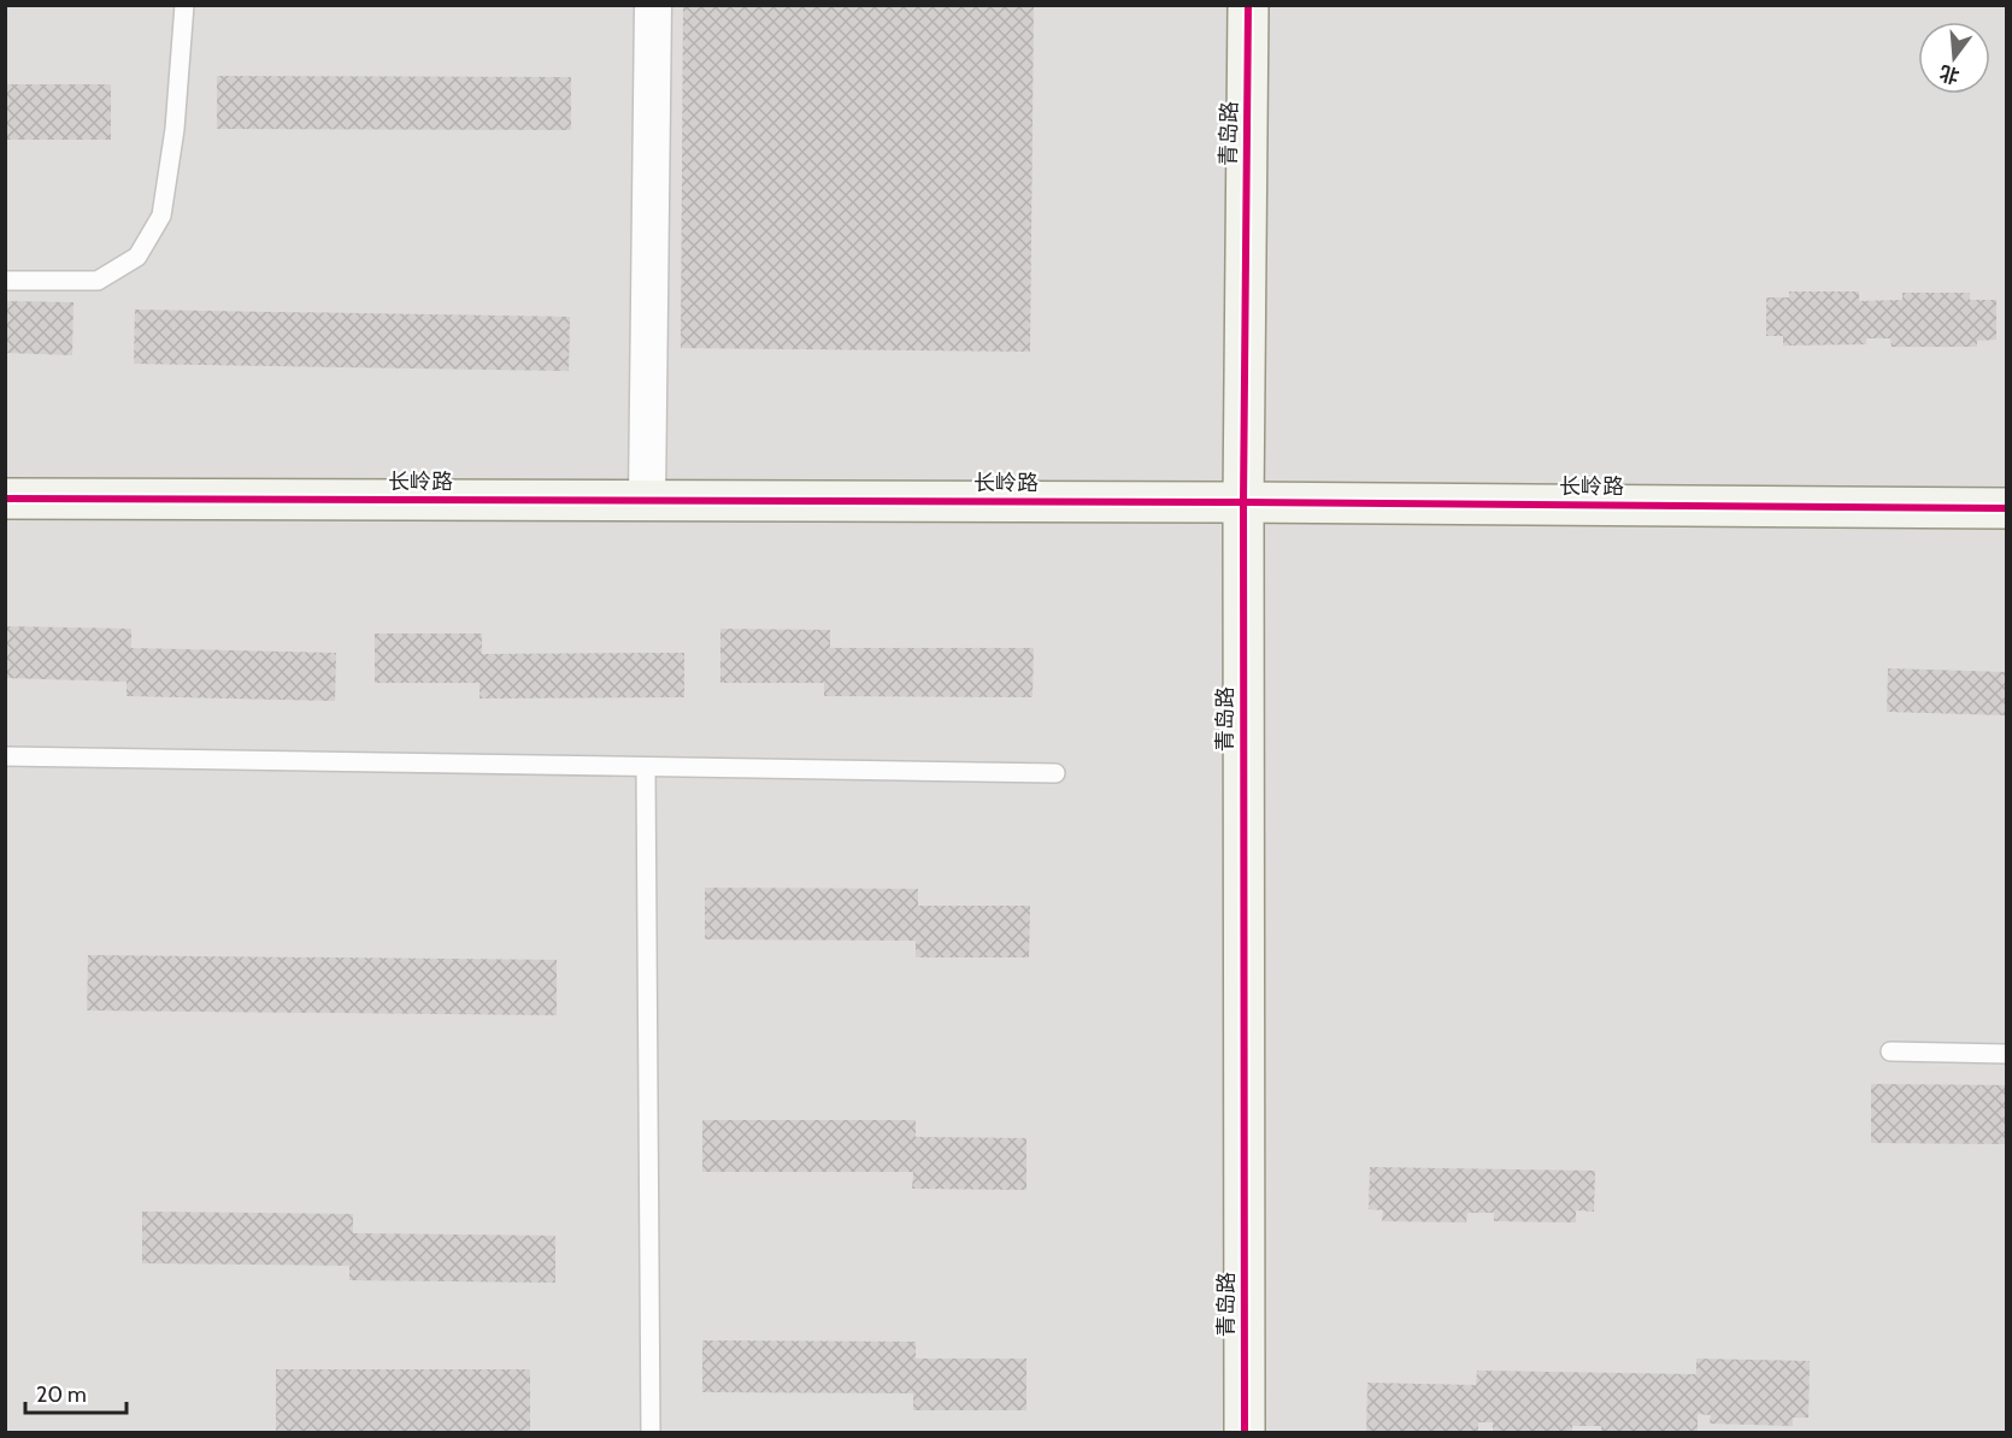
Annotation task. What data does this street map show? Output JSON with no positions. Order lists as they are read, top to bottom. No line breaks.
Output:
{"streets":{"street":["青岛路","长岭路"]},"crossings":[["青岛路","长岭路"]],"scale_bar":"20 m","north":"bottom"}
